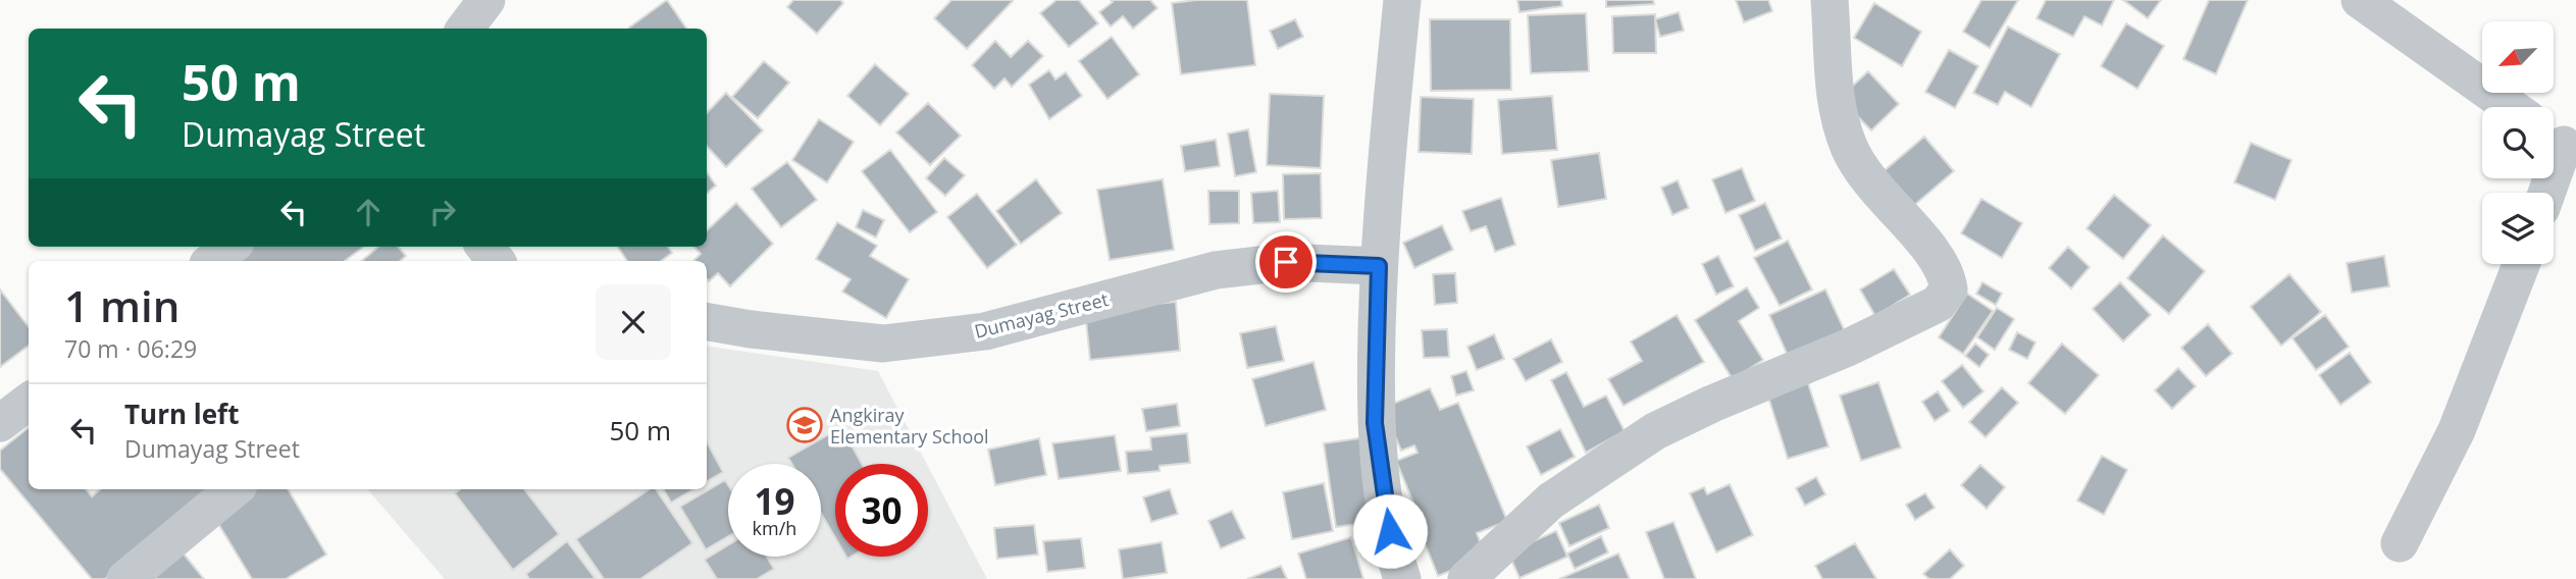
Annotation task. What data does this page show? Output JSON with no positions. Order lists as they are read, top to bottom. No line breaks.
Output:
{"streets":{"street":["Dumayag Street"]},"places":{"school or university":["Angkiray Elementary School"]},"north":"bottom left","page":{"turn":["50 m","Dumayag Street"],"heading":["1 min","70 m · 06:29"],"list":[{"name":"Turn left","note":"Dumayag Street","value":"50 m"}],"speed":"19 km/h","limit":"30"}}
